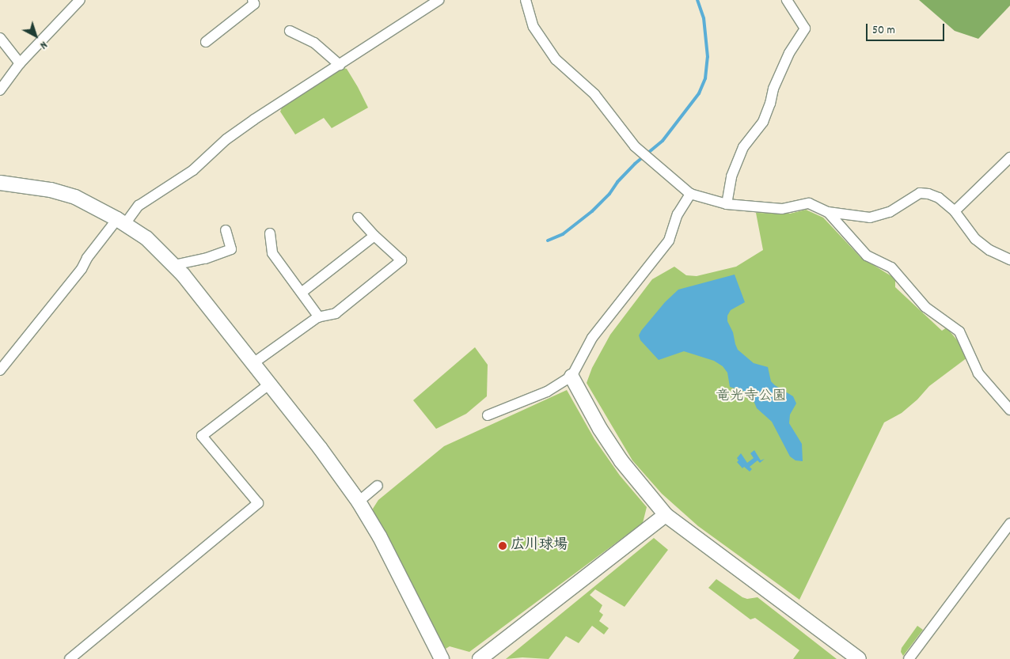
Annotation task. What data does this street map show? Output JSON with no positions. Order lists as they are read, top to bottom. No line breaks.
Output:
{"parks":["竜光寺公園"],"places":["広川球場"],"scale_bar":"50 m","north":"bottom right"}
